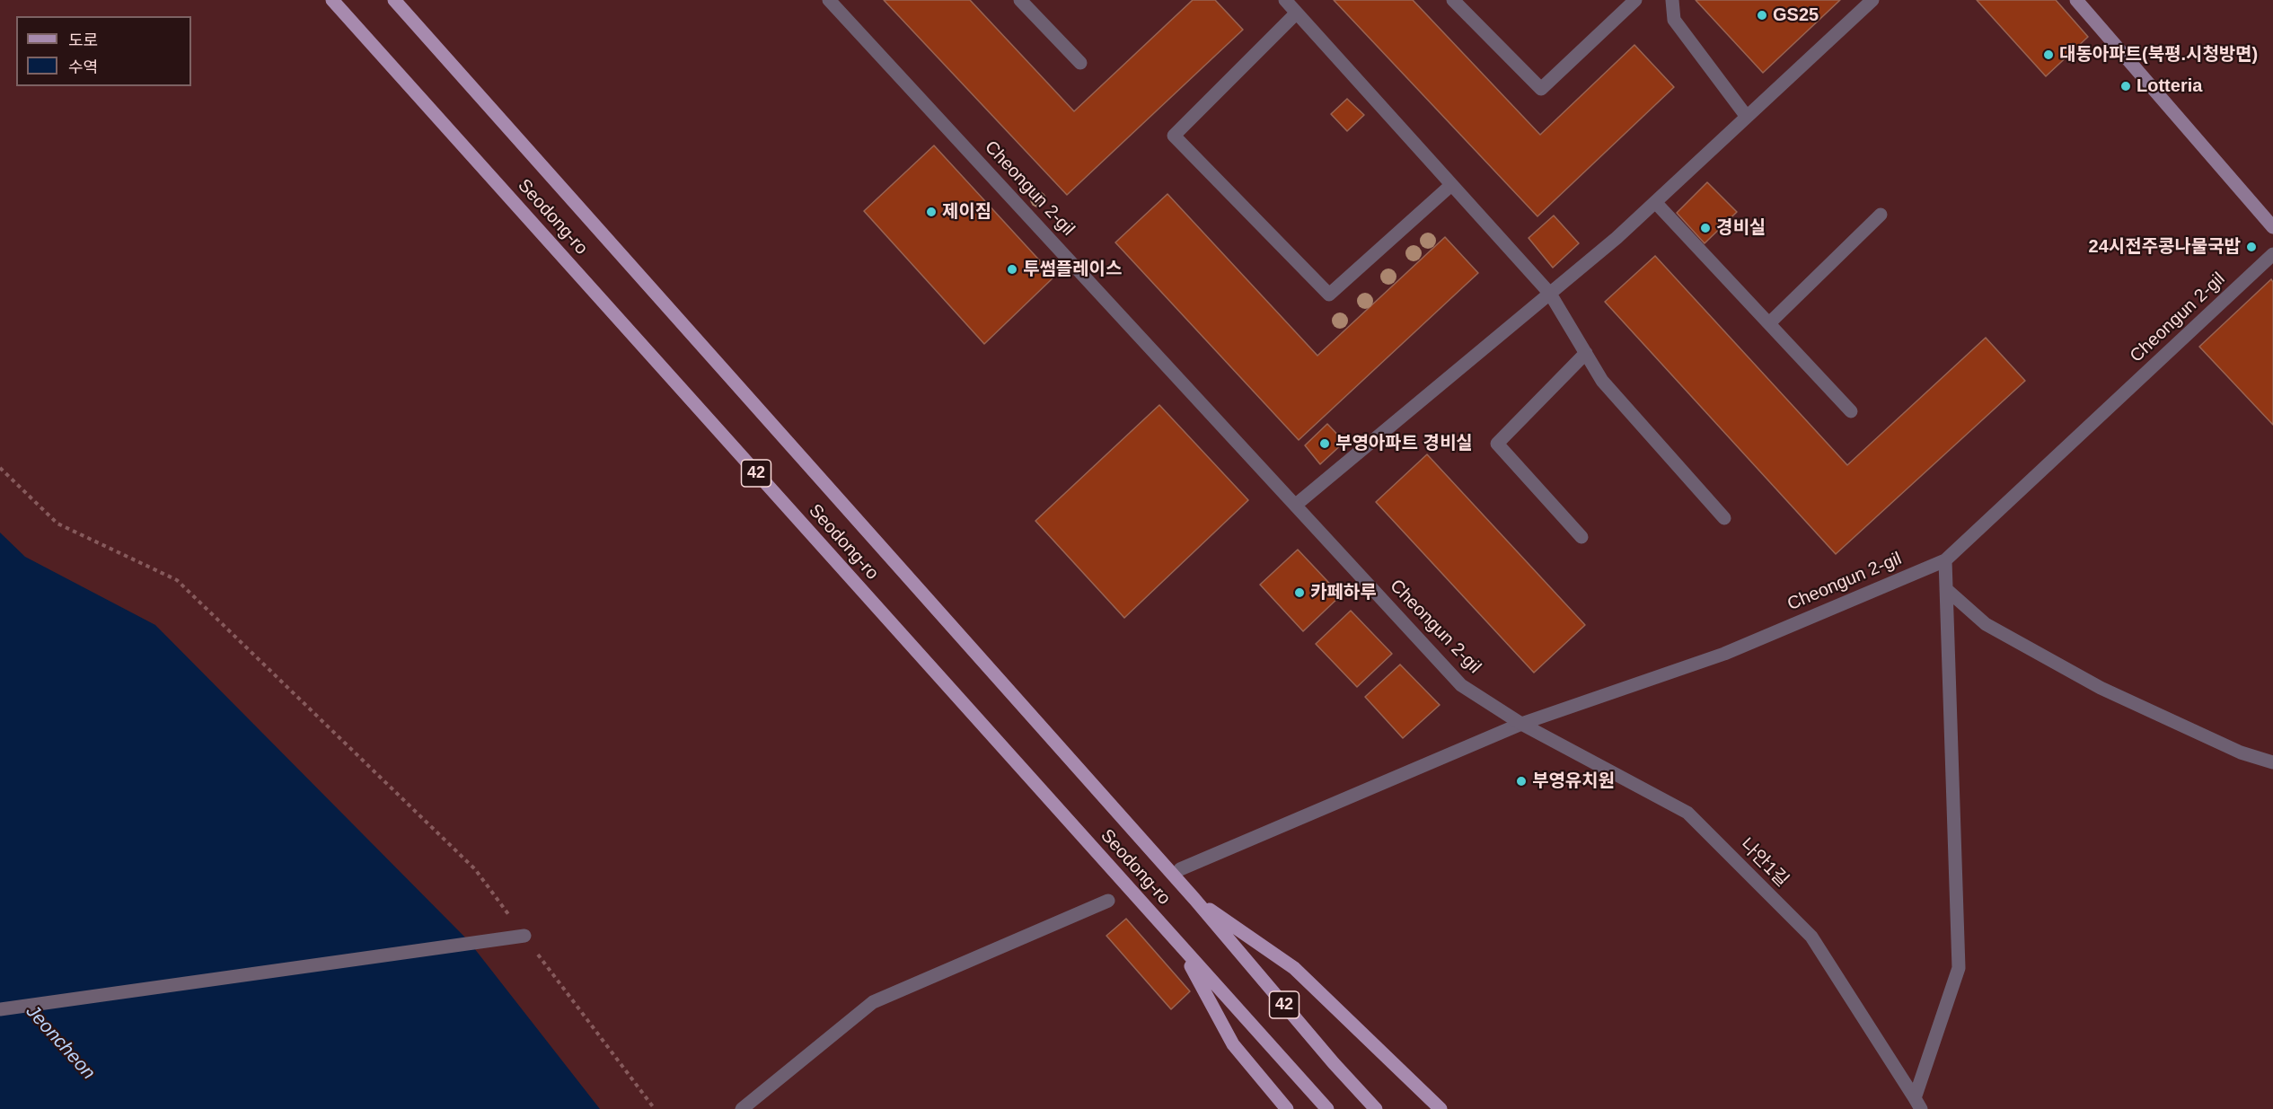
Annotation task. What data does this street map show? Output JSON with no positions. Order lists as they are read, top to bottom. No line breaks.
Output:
{"streets":{"main road":["Seodong-ro","42"],"street":["Cheongun 2-gil","나안1길"]},"crossings":[["Cheongun 2-gil","나안1길"]],"water":["Jeoncheon"],"places":["GS25","대동아파트(북평.시청방면)","Lotteria","제이짐","경비실","24시전주콩나물국밥","투썸플레이스","부영아파트 경비실","카페하루","부영유치원"],"legend":["도로","수역"]}
